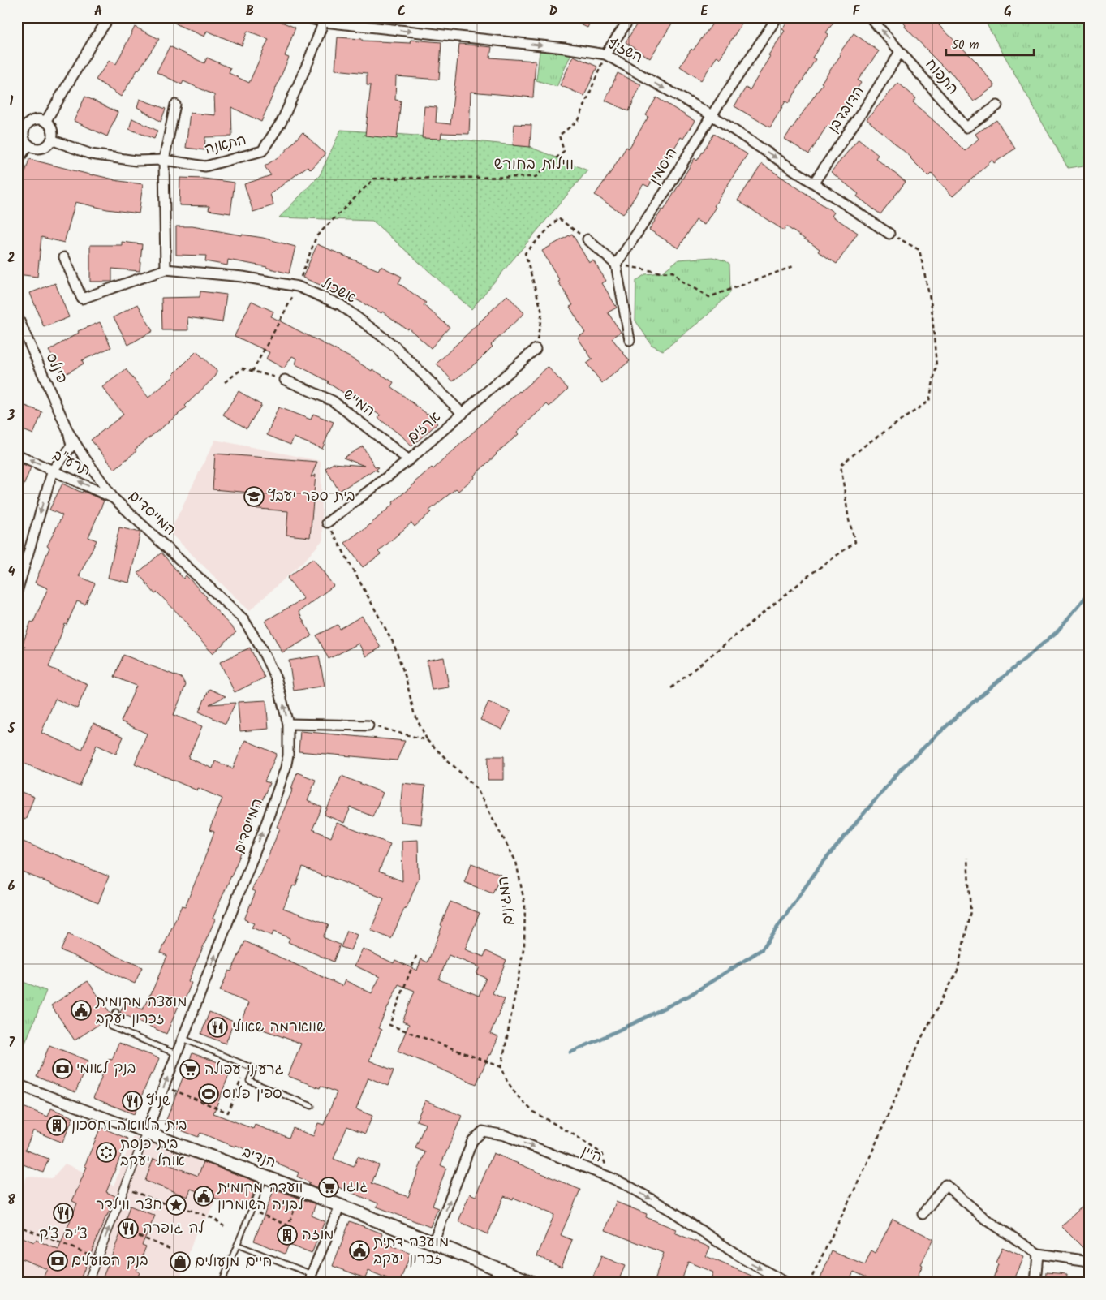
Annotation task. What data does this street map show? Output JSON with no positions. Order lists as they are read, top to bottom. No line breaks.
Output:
{"streets":{"street":["השזיף","התפוח","הדובדבן","התאנה","היסמין","אשכול","פינלס","המייש","ארזים","תרע\"ב","המייסדים","היין","הנדיב"],"path":["המגינים"]},"crossings":[["השזיף","הדובדבן"],["השזיף","התאנה"],["השזיף","היסמין"],["התפוח","הדובדבן"],["אשכול","ארזים"],["פינלס","המייסדים"],["המייש","ארזים"],["תרע\"ב","המייסדים"],["המייסדים","הנדיב"],["היין","הנדיב"]],"one_way":["השזיף","תרע\"ב","המייסדים"],"districts":["ווילות בחורש"],"places":{"school or university":["בית ספר יעבץ"],"public building":["מועצה מקומית זכרון יעקב","וועדה מקומית לבניה השומרון","מועצה דתית זכרון יעקב"],"restaurant":["שווארמה שאולי","שניץ","צ'יפ צ'ק","לה גופרה"],"bank":["בנק לאומי","בנק הפועלים"],"supermarket":["גרעיני עפולה","גוגו"],"sports":["ספין פלוס"],"building":["בית הלוואה וחסכון","מוזה"],"synagogue":["בית כנסת אוהל יעקב"],"place":["חצר ווילדר"],"shop":["חיים מנעולים"]},"scale_bar":"50 m","grid":{"columns":["A","B","C","D","E","F","G"],"rows":["1","2","3","4","5","6","7","8"]}}
